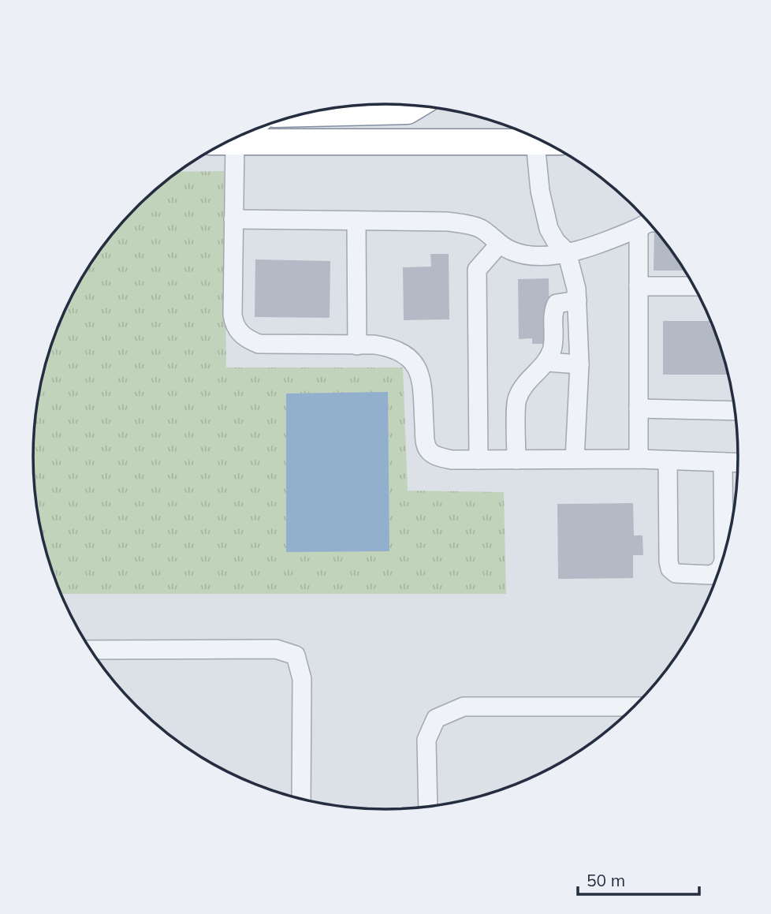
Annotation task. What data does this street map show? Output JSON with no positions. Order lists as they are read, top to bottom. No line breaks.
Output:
{"scale_bar":"50 m"}
